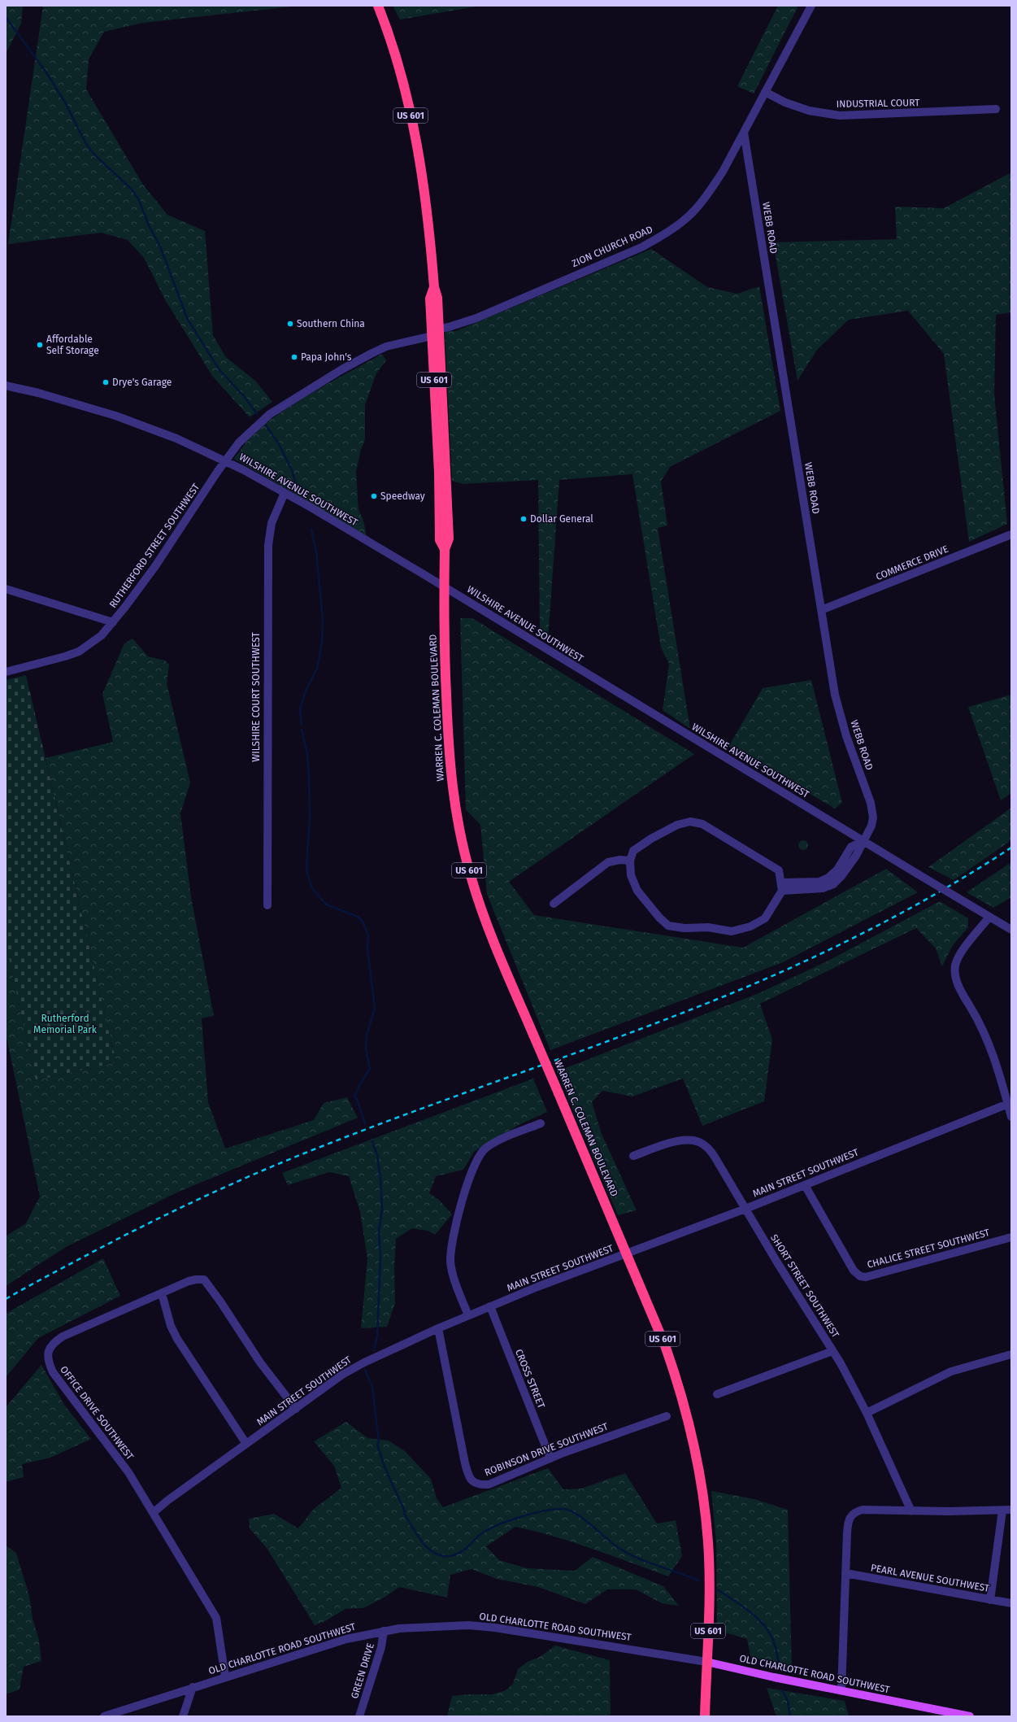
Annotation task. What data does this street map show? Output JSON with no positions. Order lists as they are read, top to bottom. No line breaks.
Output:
{"streets":{"highway":["US 601","WARREN C. COLEMAN BOULEVARD"],"main road":["OLD CHARLOTTE ROAD SOUTHWEST"],"street":["INDUSTRIAL COURT","WEBB ROAD","ZION CHURCH ROAD","WILSHIRE AVENUE SOUTHWEST","RUTHERFORD STREET SOUTHWEST","COMMERCE DRIVE","WILSHIRE COURT SOUTHWEST","MAIN STREET SOUTHWEST","CHALICE STREET SOUTHWEST","SHORT STREET SOUTHWEST","CROSS STREET","OFFICE DRIVE SOUTHWEST","ROBINSON DRIVE SOUTHWEST","PEARL AVENUE SOUTHWEST","GREEN DRIVE"]},"crossings":[["INDUSTRIAL COURT","ZION CHURCH ROAD"],["WEBB ROAD","ZION CHURCH ROAD"],["WEBB ROAD","WILSHIRE AVENUE SOUTHWEST"],["WEBB ROAD","COMMERCE DRIVE"],["ZION CHURCH ROAD","WARREN C. COLEMAN BOULEVARD"],["WILSHIRE AVENUE SOUTHWEST","RUTHERFORD STREET SOUTHWEST"],["WILSHIRE AVENUE SOUTHWEST","WILSHIRE COURT SOUTHWEST"],["WILSHIRE AVENUE SOUTHWEST","WARREN C. COLEMAN BOULEVARD"],["WARREN C. COLEMAN BOULEVARD","MAIN STREET SOUTHWEST"],["WARREN C. COLEMAN BOULEVARD","OLD CHARLOTTE ROAD SOUTHWEST"],["MAIN STREET SOUTHWEST","CHALICE STREET SOUTHWEST"],["MAIN STREET SOUTHWEST","SHORT STREET SOUTHWEST"],["MAIN STREET SOUTHWEST","CROSS STREET"],["MAIN STREET SOUTHWEST","OFFICE DRIVE SOUTHWEST"],["MAIN STREET SOUTHWEST","ROBINSON DRIVE SOUTHWEST"],["CROSS STREET","ROBINSON DRIVE SOUTHWEST"],["OFFICE DRIVE SOUTHWEST","OLD CHARLOTTE ROAD SOUTHWEST"],["OLD CHARLOTTE ROAD SOUTHWEST","GREEN DRIVE"]],"parks":["Rutherford Memorial Park"],"places":["Southern China","Affordable Self Storage","Papa John's","Drye's Garage","Speedway","Dollar General"]}
